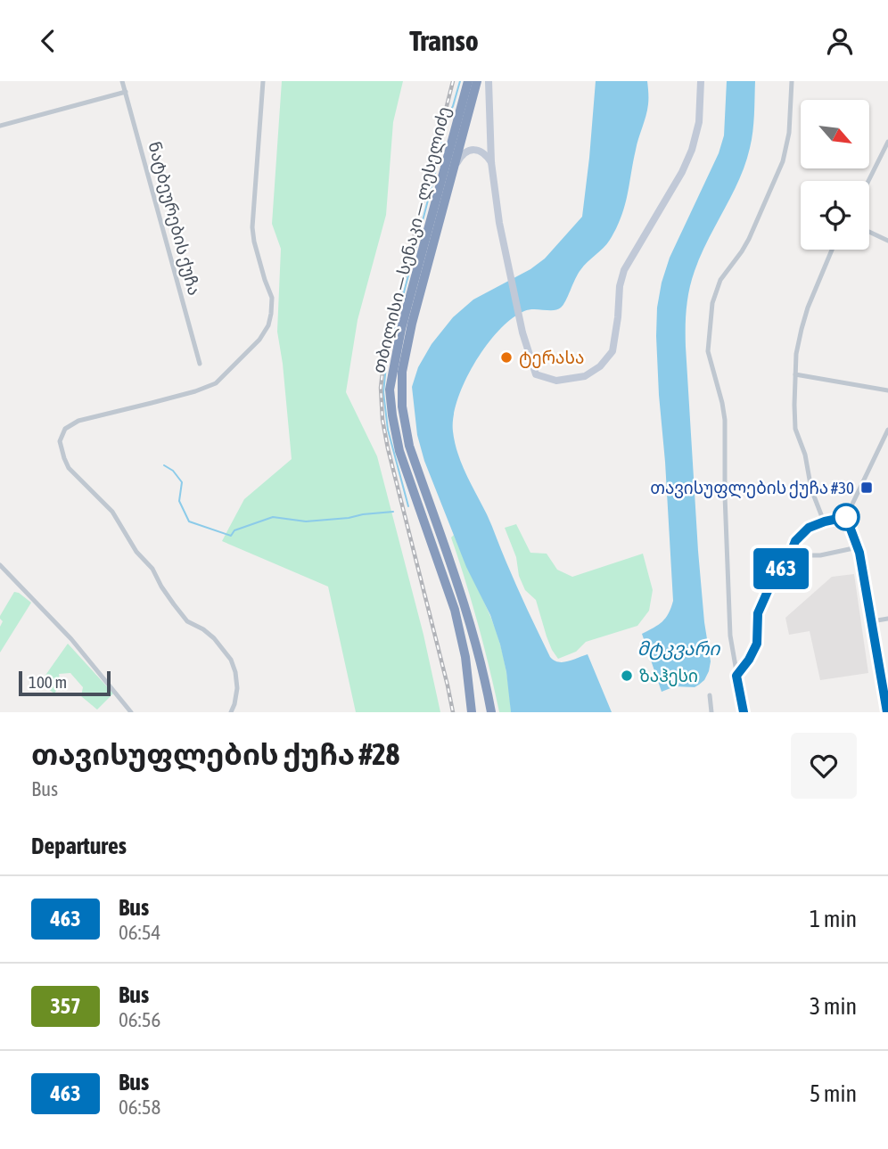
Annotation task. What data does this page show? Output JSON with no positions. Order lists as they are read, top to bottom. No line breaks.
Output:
{"streets":{"highway":["თბილისი — სენაკი — ლესელიძე"],"street":["ნატბეურების ქუჩა"]},"water":["მტკვარი"],"places":{"other":["ტერასა","ზაჰესი"],"transit":["თავისუფლების ქუჩა #30"]},"lines":["bus line 463"],"scale_bar":"100 m","north":"bottom right","page":{"header":"Transo","on_map":"463","scale":"100 m","heading":[["თავისუფლების ქუჩა #28","Bus"],"Departures"],"list":[{"mark":"463","name":"Bus","note":"06:54","value":"1 min"},{"mark":"357","name":"Bus","note":"06:56","value":"3 min"},{"mark":"463","name":"Bus","note":"06:58","value":"5 min"}]}}
